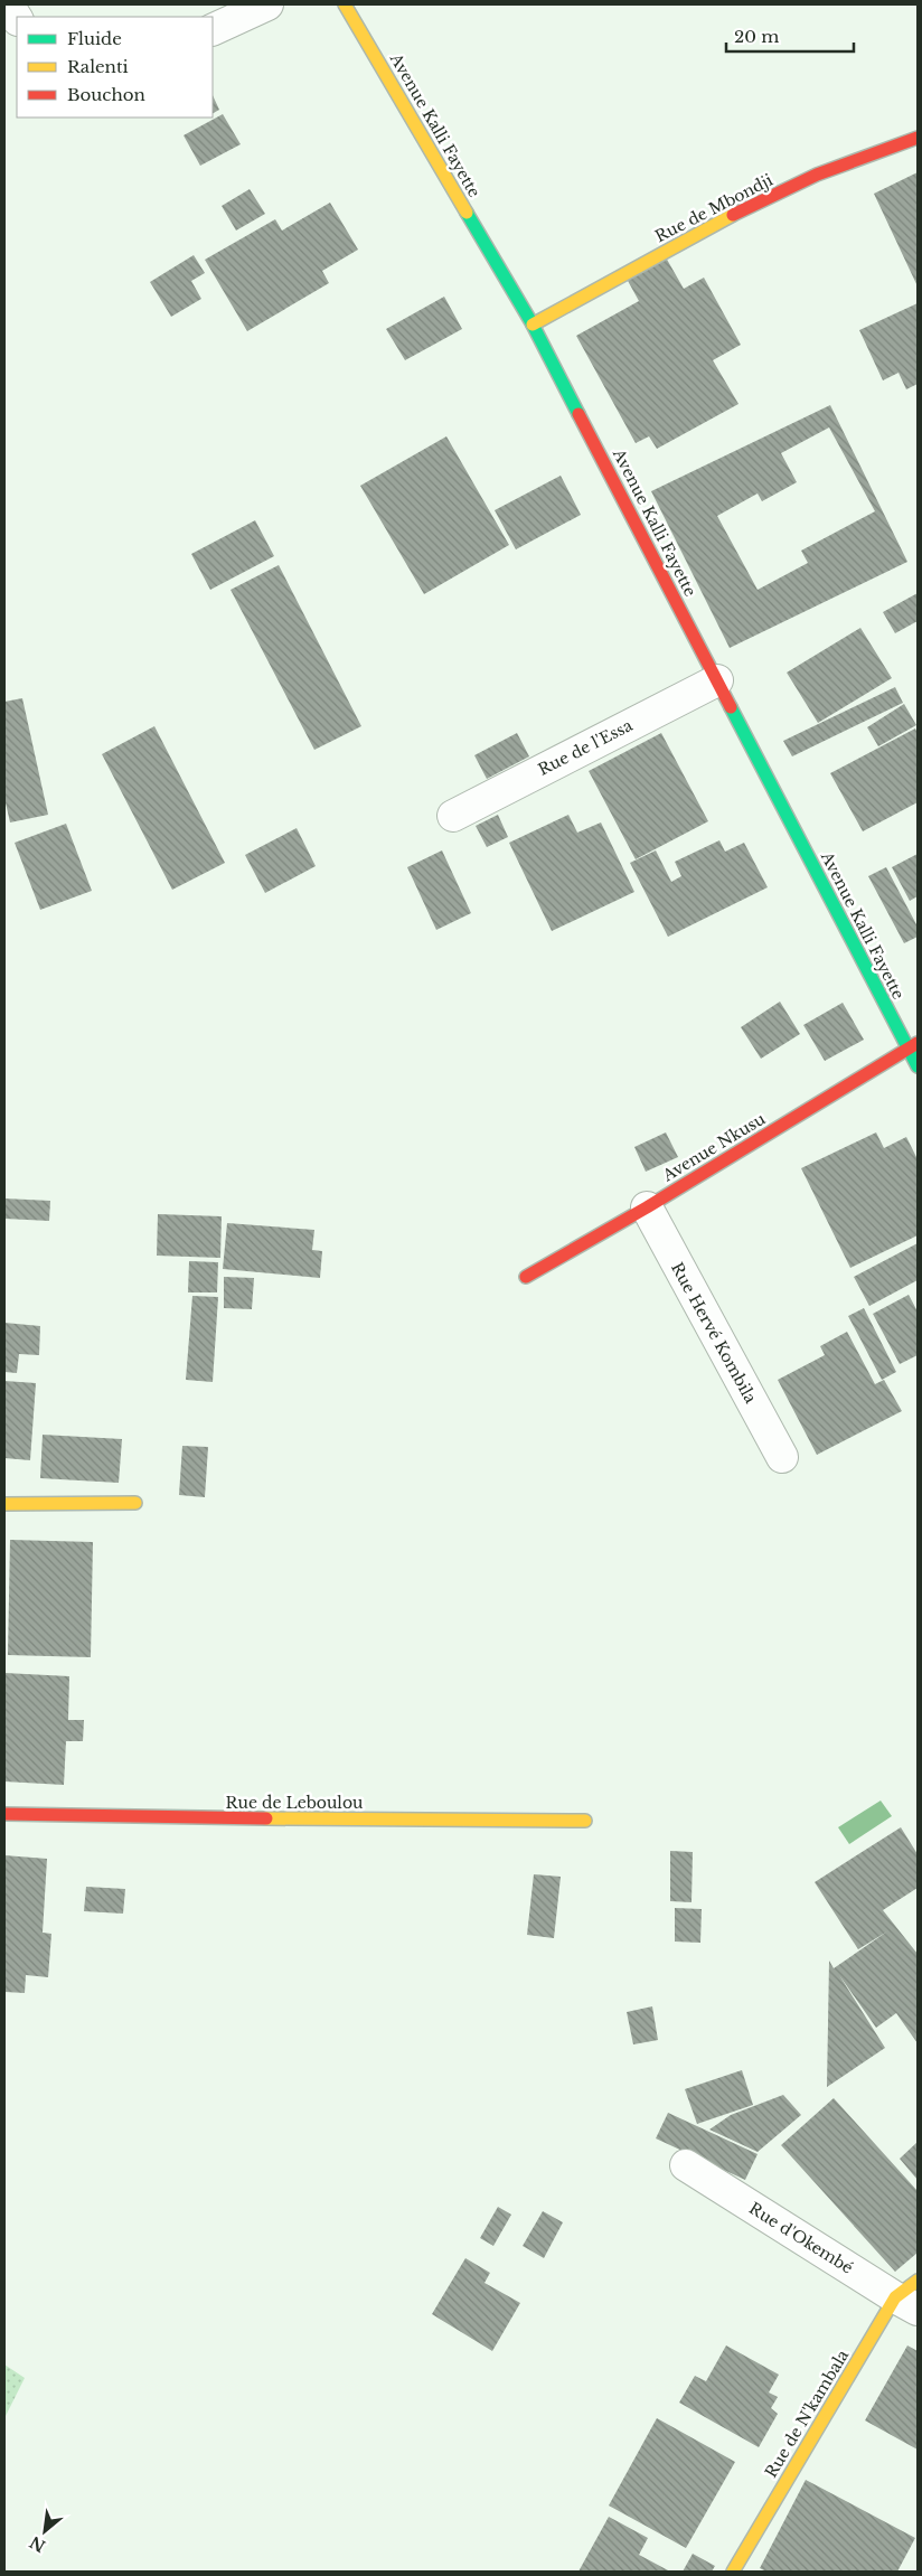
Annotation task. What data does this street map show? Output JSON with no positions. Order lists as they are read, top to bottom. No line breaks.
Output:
{"streets":{"street":["Avenue Kalli Fayette","Rue de Mbondji","Rue de l'Essa","Avenue Nkusu","Rue Hervé Kombila","Rue de Leboulou","Rue d'Okembé","Rue de N'kambala"]},"crossings":[["Avenue Kalli Fayette","Rue de Mbondji"],["Avenue Kalli Fayette","Rue de l'Essa"],["Avenue Kalli Fayette","Avenue Nkusu"],["Avenue Nkusu","Rue Hervé Kombila"],["Rue d'Okembé","Rue de N'kambala"]],"legend":["Fluide","Ralenti","Bouchon"],"scale_bar":"20 m","north":"bottom left"}
